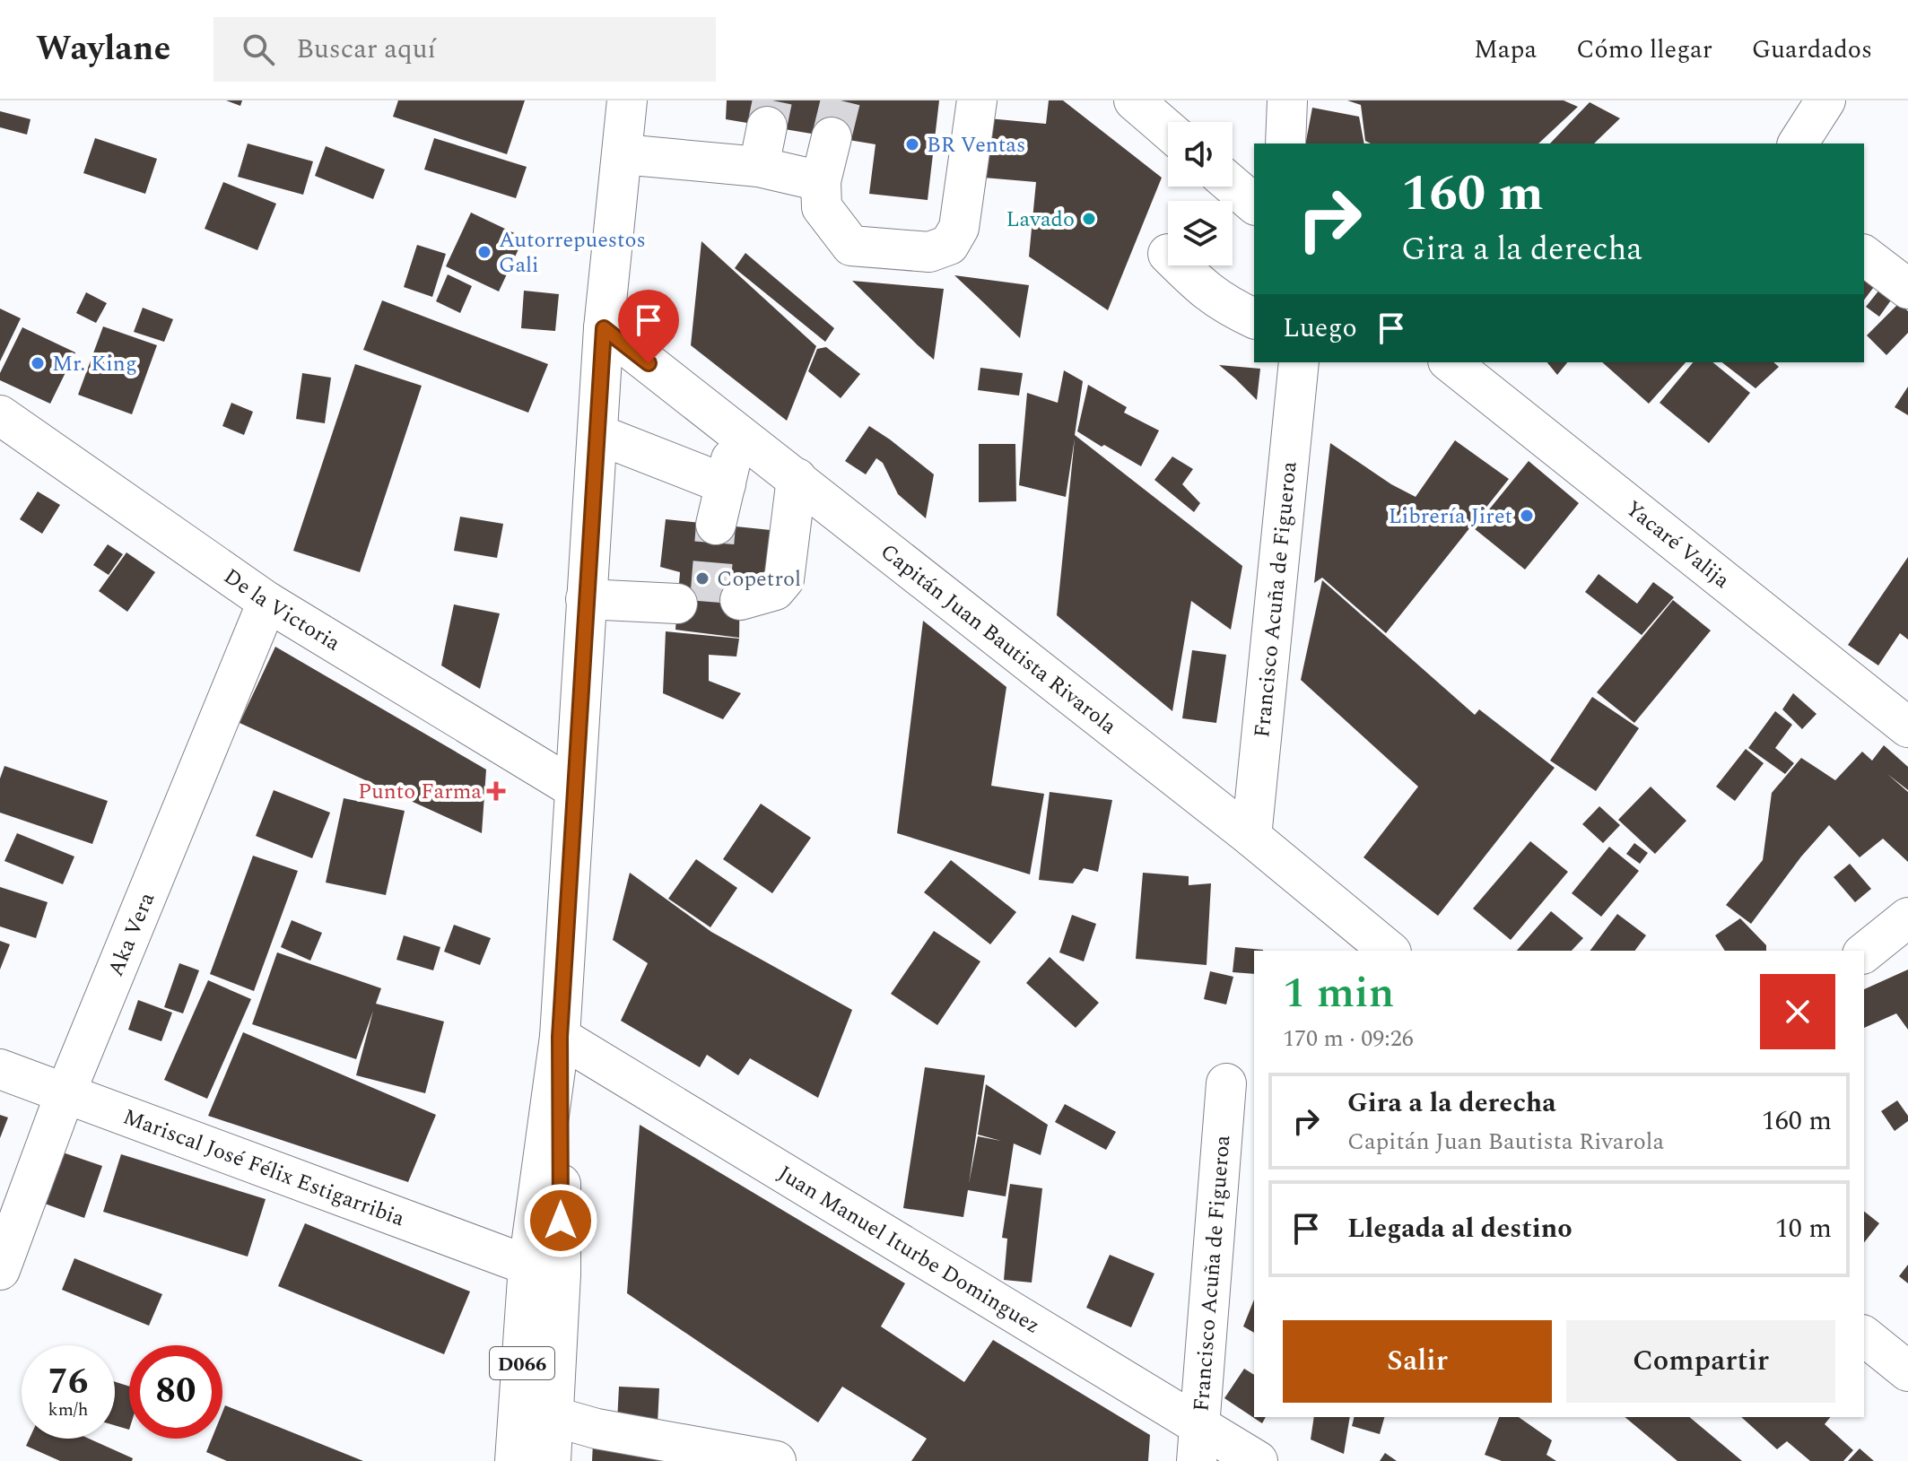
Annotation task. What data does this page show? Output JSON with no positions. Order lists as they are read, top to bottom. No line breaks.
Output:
{"streets":{"main road":["Yacaré Valija","Francisco Acuña de Figueroa","De la Victoria","Capitán Juan Bautista Rivarola","Aka Vera","Mariscal José Félix Estigarribia","Juan Manuel Iturbe Dominguez","D066"]},"crossings":[["Francisco Acuña de Figueroa","Capitán Juan Bautista Rivarola"],["Francisco Acuña de Figueroa","Juan Manuel Iturbe Dominguez"],["De la Victoria","Aka Vera"],["De la Victoria","D066"],["Capitán Juan Bautista Rivarola","D066"],["Aka Vera","Mariscal José Félix Estigarribia"],["Mariscal José Félix Estigarribia","D066"],["Juan Manuel Iturbe Dominguez","D066"]],"places":{"other":["BR Ventas","Lavado","Autorrepuestos Gali","Mr. King","Librería Jiret","Copetrol"],"health":["Punto Farma"]},"page":{"header":"Waylane","search":"Buscar aquí","nav":["Mapa","Cómo llegar","Guardados"],"turn":["160 m","Gira a la derecha"],"then":"Luego","heading":["1 min","170 m · 09:26"],"list":[{"name":"Gira a la derecha","note":"Capitán Juan Bautista Rivarola","value":"160 m"},{"name":"Llegada al destino","value":"10 m"}],"buttons":["Salir","Compartir"],"speed":"76 km/h","limit":"80"}}
